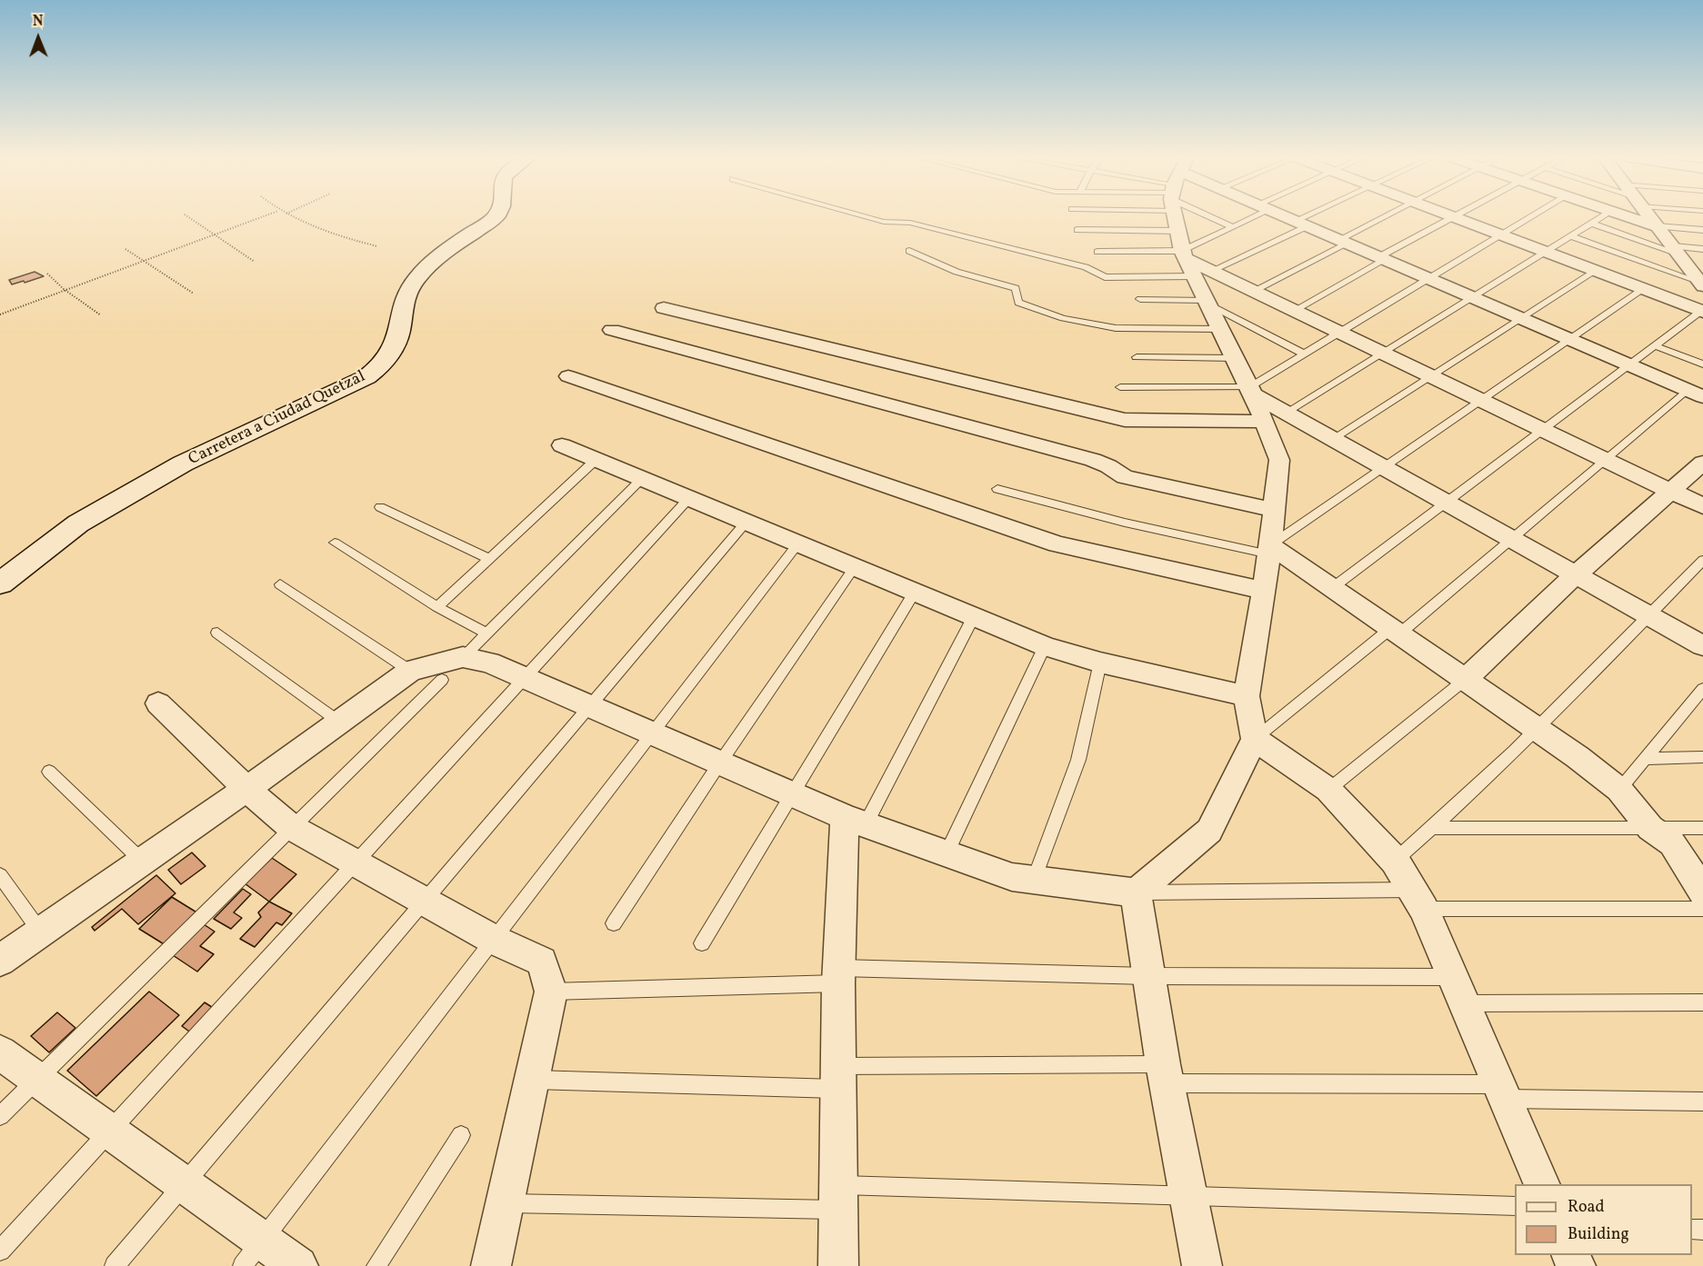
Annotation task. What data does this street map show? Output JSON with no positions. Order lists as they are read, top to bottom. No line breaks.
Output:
{"streets":{"main road":["Carretera a Ciudad Quetzal"]},"legend":["Road","Building"],"north":"top"}
